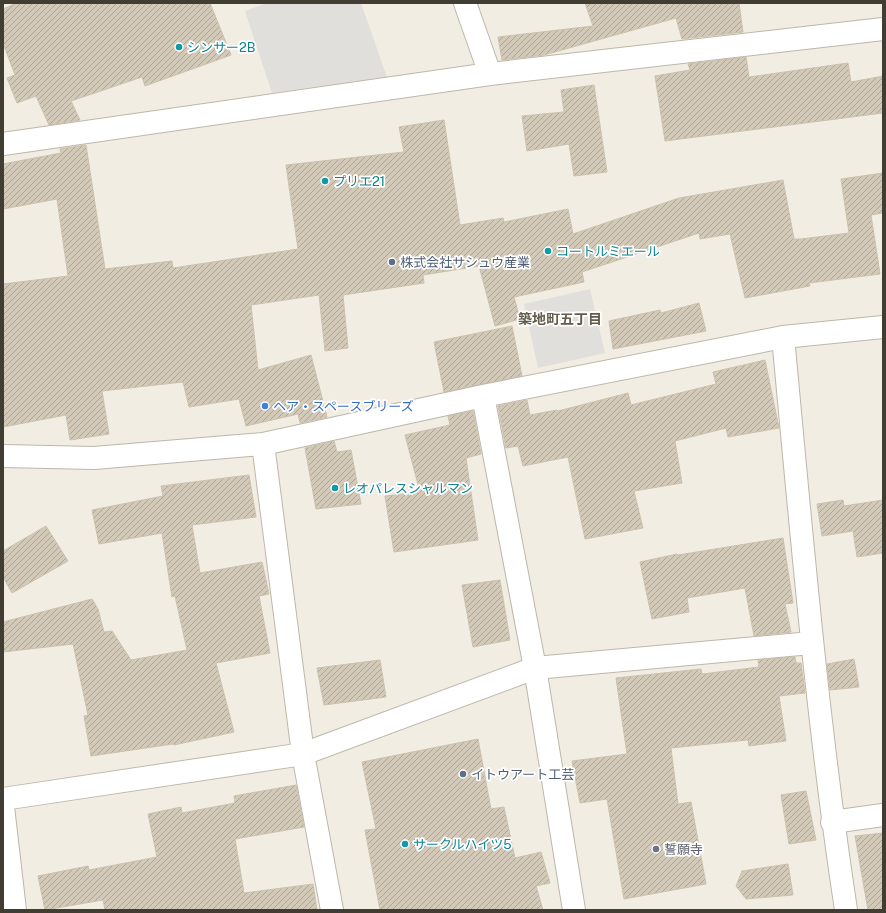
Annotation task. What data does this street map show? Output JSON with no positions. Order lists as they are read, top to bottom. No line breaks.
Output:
{"districts":["築地町五丁目"],"places":["シンサー2B","プリエ21","コートルミエール","株式会社サシュウ産業","ヘア・スペースブリーズ","レオパレスシャルマン","イトウアート工芸","サークルハイツ5","誓願寺"]}
